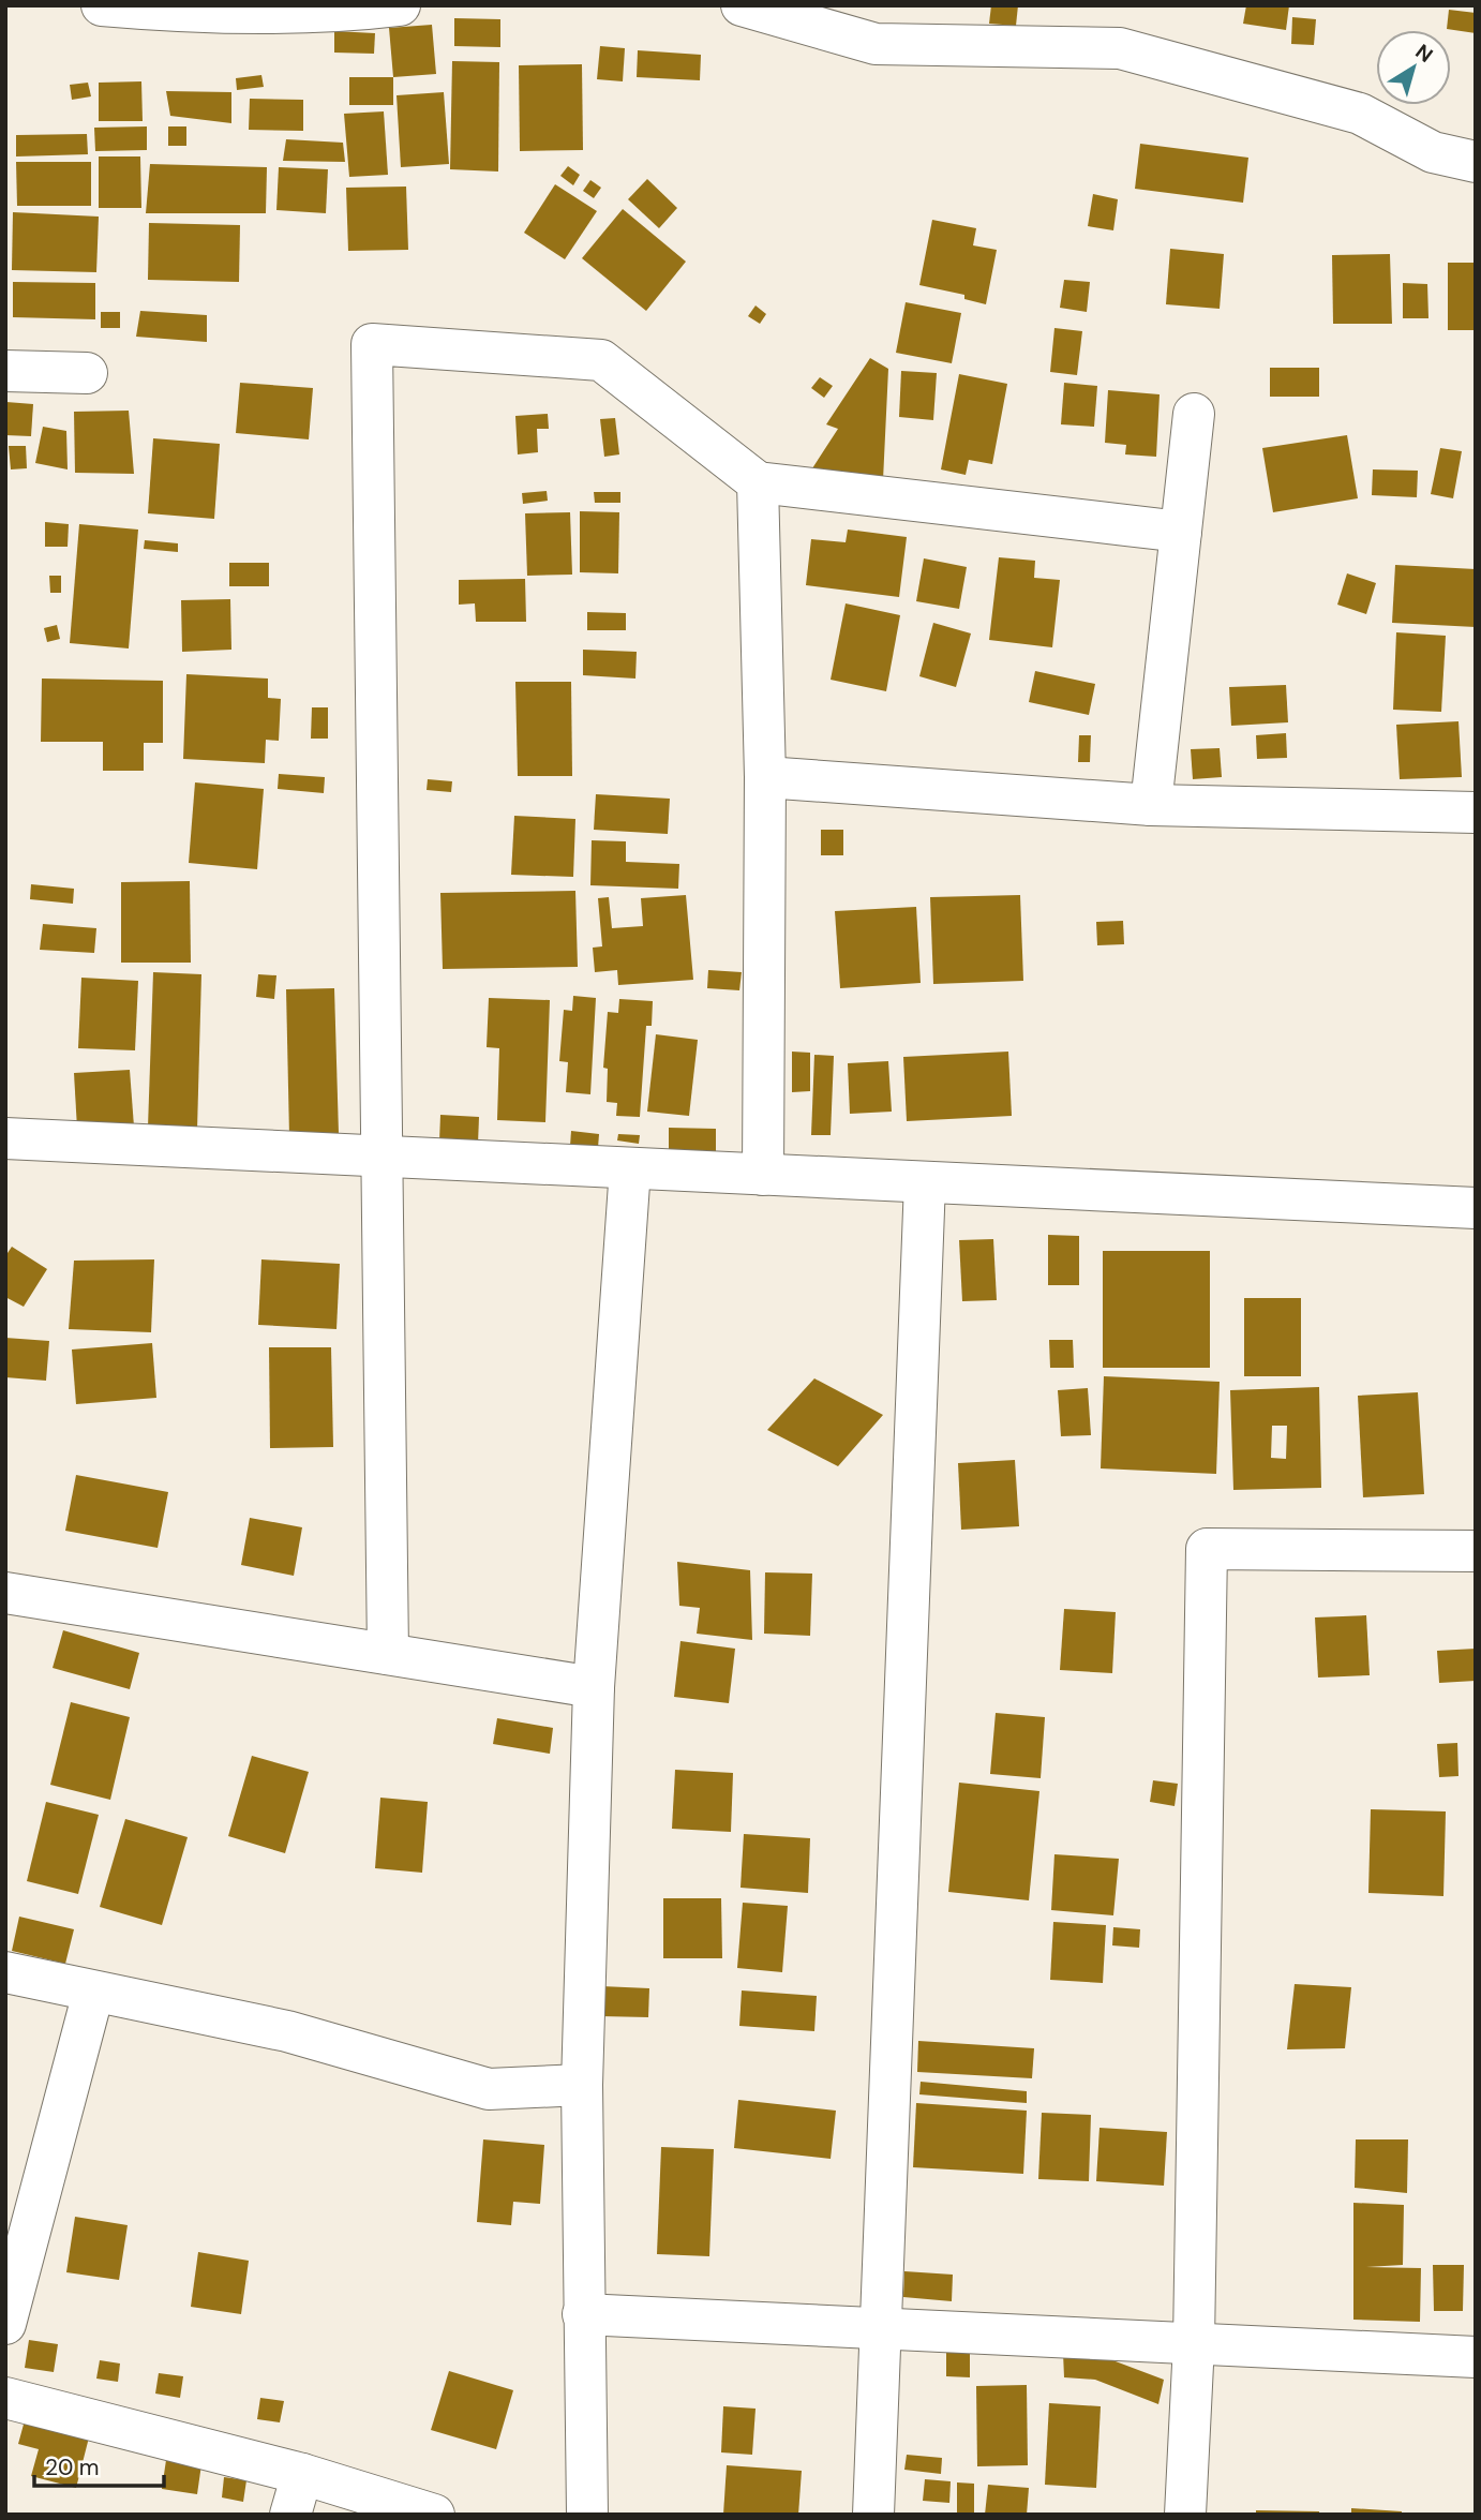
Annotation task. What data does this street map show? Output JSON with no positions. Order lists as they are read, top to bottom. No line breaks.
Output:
{"scale_bar":"20 m","north":"top right"}
